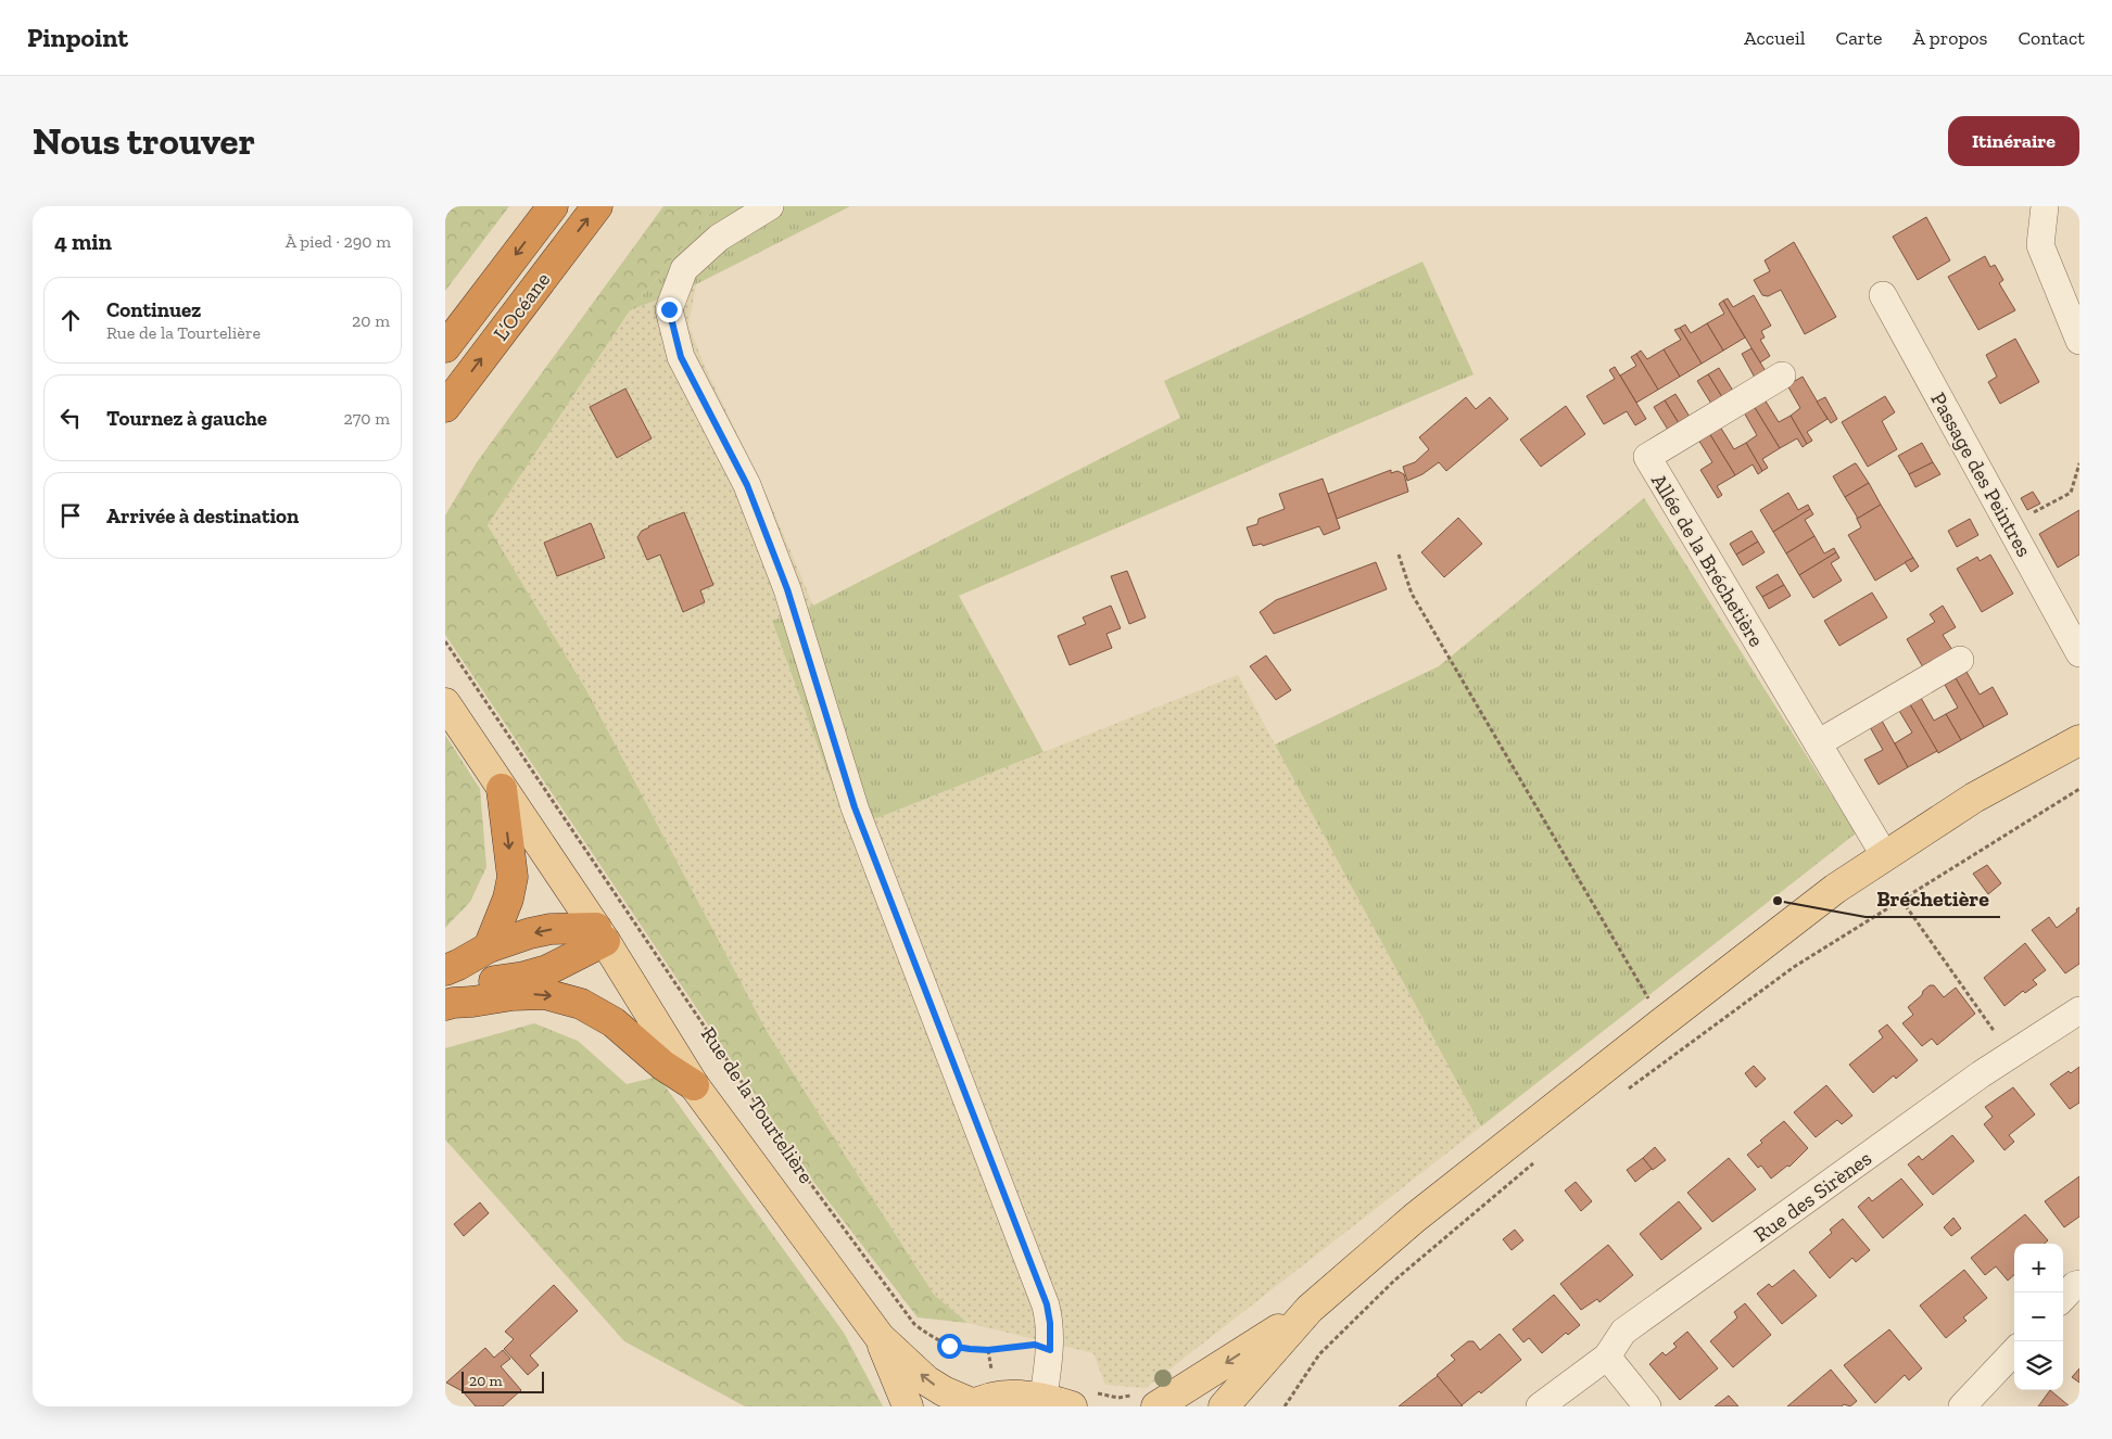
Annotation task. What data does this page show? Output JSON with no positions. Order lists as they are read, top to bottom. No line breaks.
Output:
{"streets":{"highway":["L’Océane"],"main road":["Rue de la Tourtelière"],"street":["Passage des Peintres","Allée de la Bréchetière","Rue des Sirènes"]},"places":["Bréchetière"],"scale_bar":"20 m","page":{"header":"Pinpoint","nav":["Accueil","Carte","À propos","Contact"],"buttons":"Itinéraire","title":"Nous trouver","heading":["4 min","À pied · 290 m"],"list":[["Continuez","Rue de la Tourtelière","20 m"],["Tournez à gauche","270 m"],"Arrivée à destination"],"map_buttons":["+","−"],"scale":"20 m"}}
